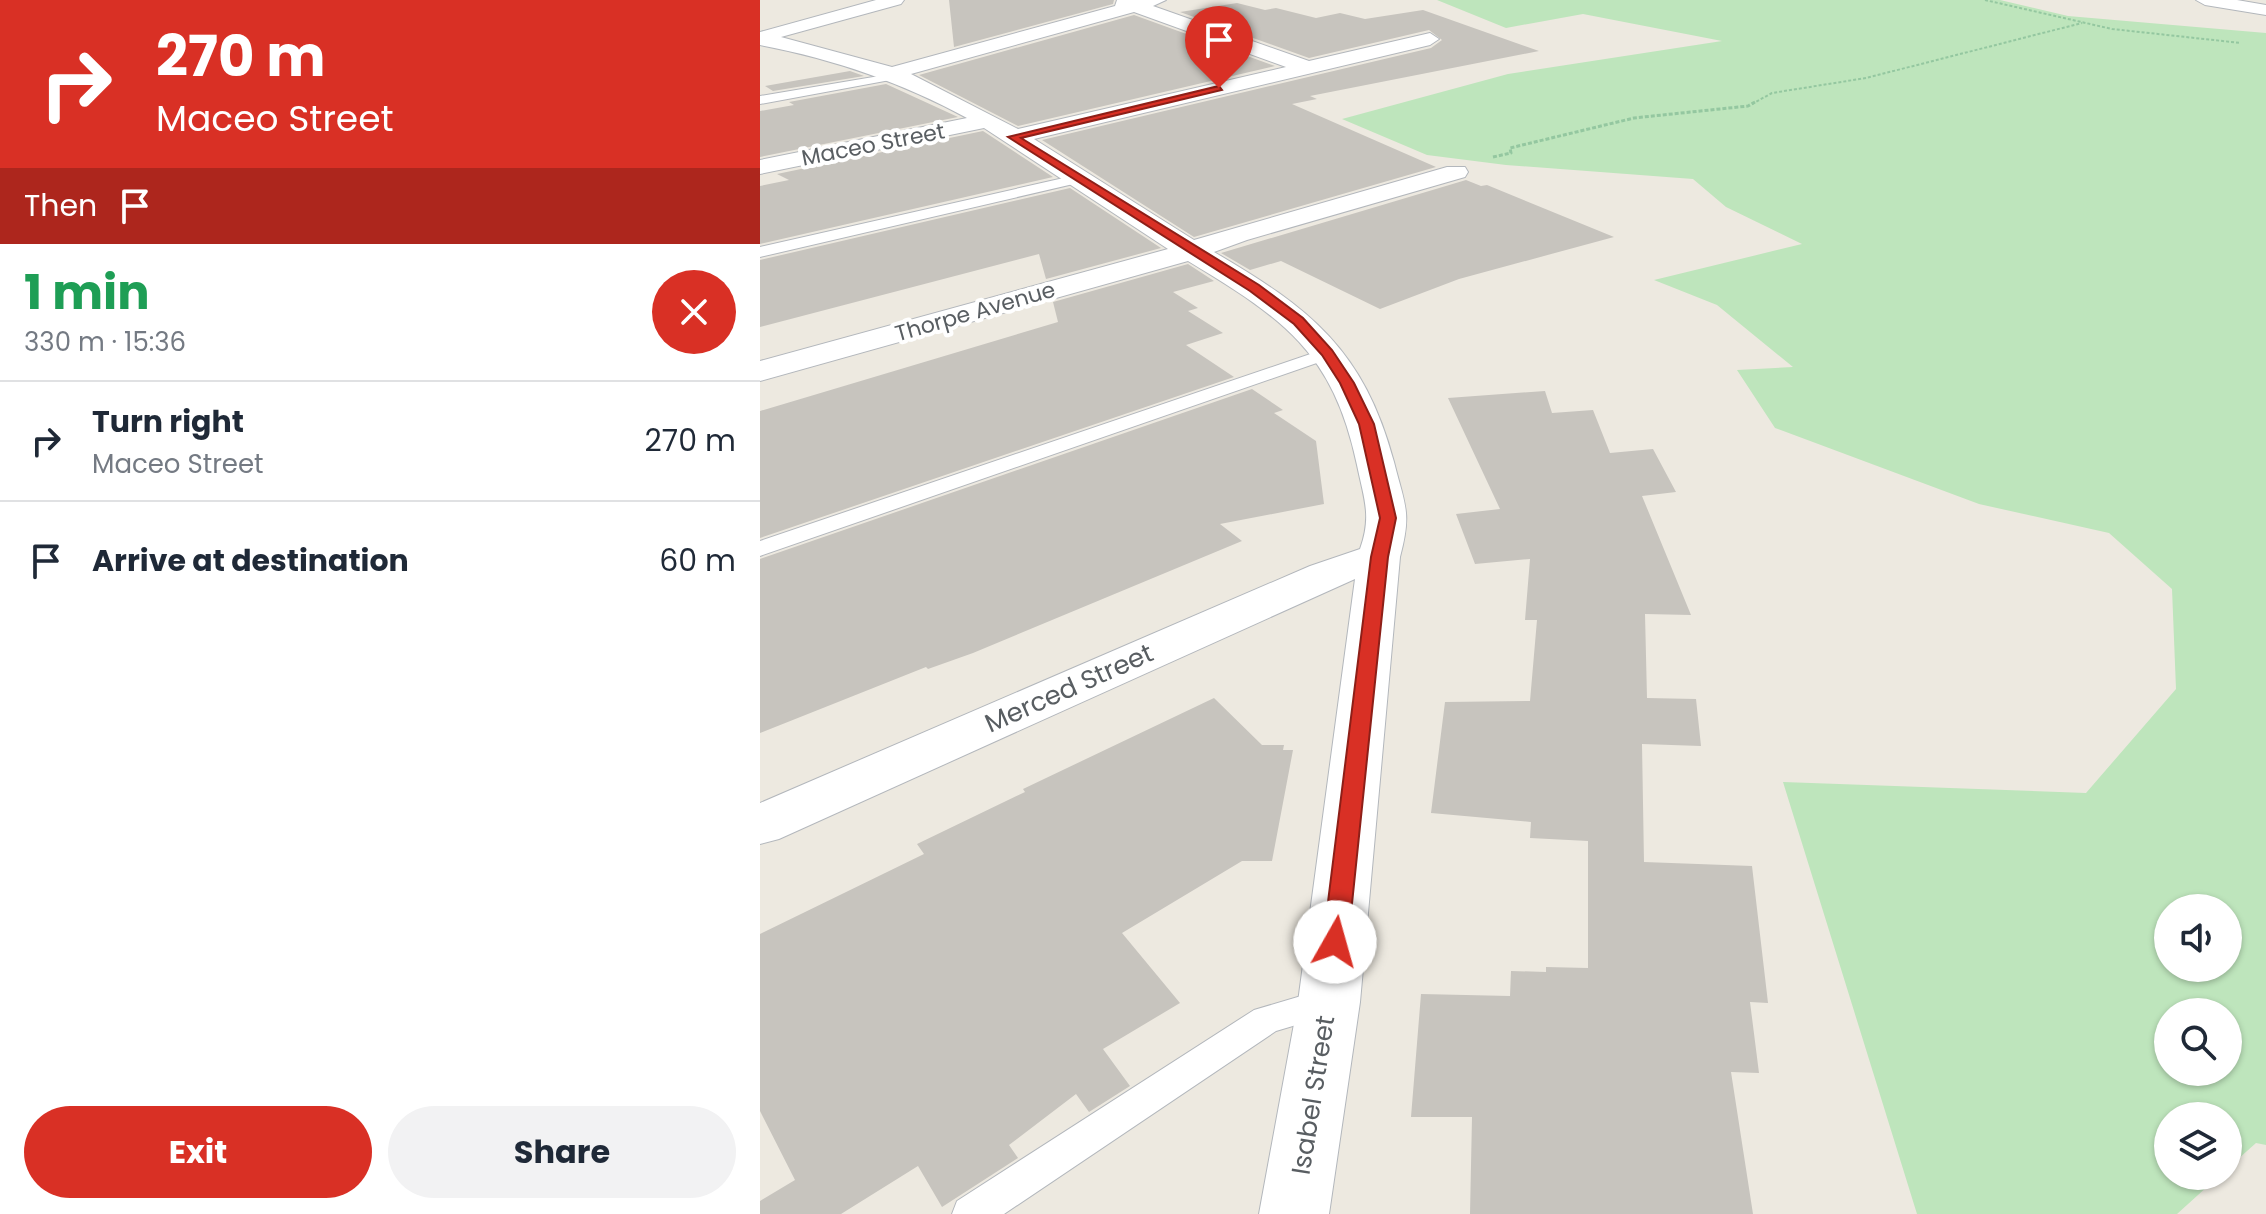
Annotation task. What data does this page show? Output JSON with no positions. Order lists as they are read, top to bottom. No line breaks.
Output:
{"streets":{"street":["Maceo Street","Thorpe Avenue","Merced Street","Isabel Street"]},"crossings":[["Maceo Street","Isabel Street"],["Thorpe Avenue","Isabel Street"],["Merced Street","Isabel Street"]],"page":{"turn":["270 m","Maceo Street"],"then":"Then","heading":["1 min","330 m · 15:36"],"list":[{"name":"Turn right","note":"Maceo Street","value":"270 m"},{"name":"Arrive at destination","value":"60 m"}],"buttons":["Exit","Share"]}}
